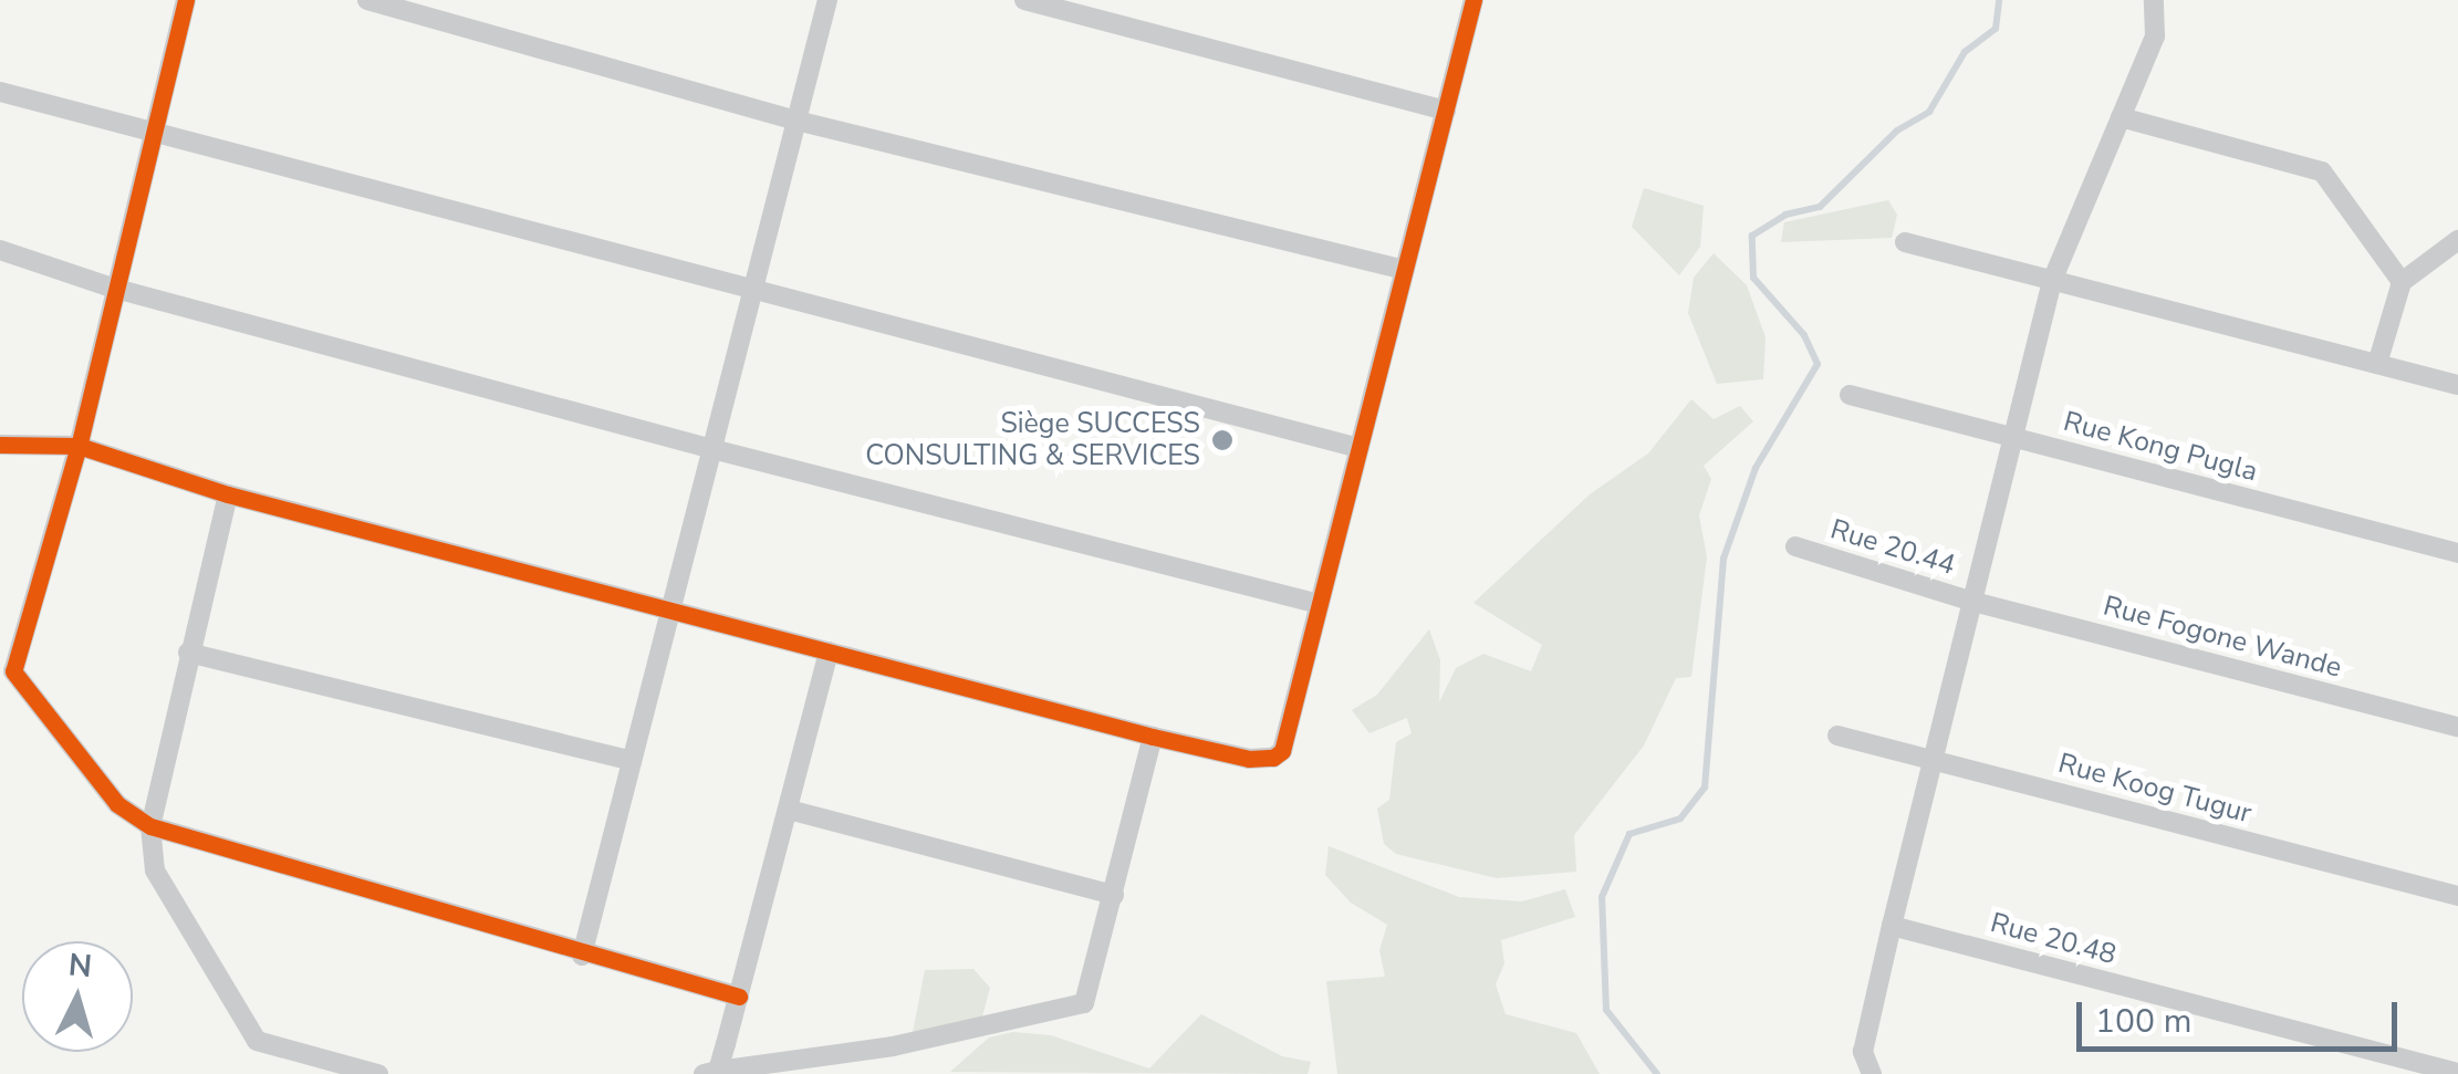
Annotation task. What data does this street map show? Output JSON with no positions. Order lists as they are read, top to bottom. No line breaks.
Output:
{"streets":{"street":["Rue Kong Pugla","Rue 20.44","Rue Fogone Wande","Rue Koog Tugur","Rue 20.48"]},"crossings":[["Rue 20.44","Rue Fogone Wande"]],"places":["Siège SUCCESS CONSULTING & SERVICES"],"scale_bar":"100 m","north":"top"}
